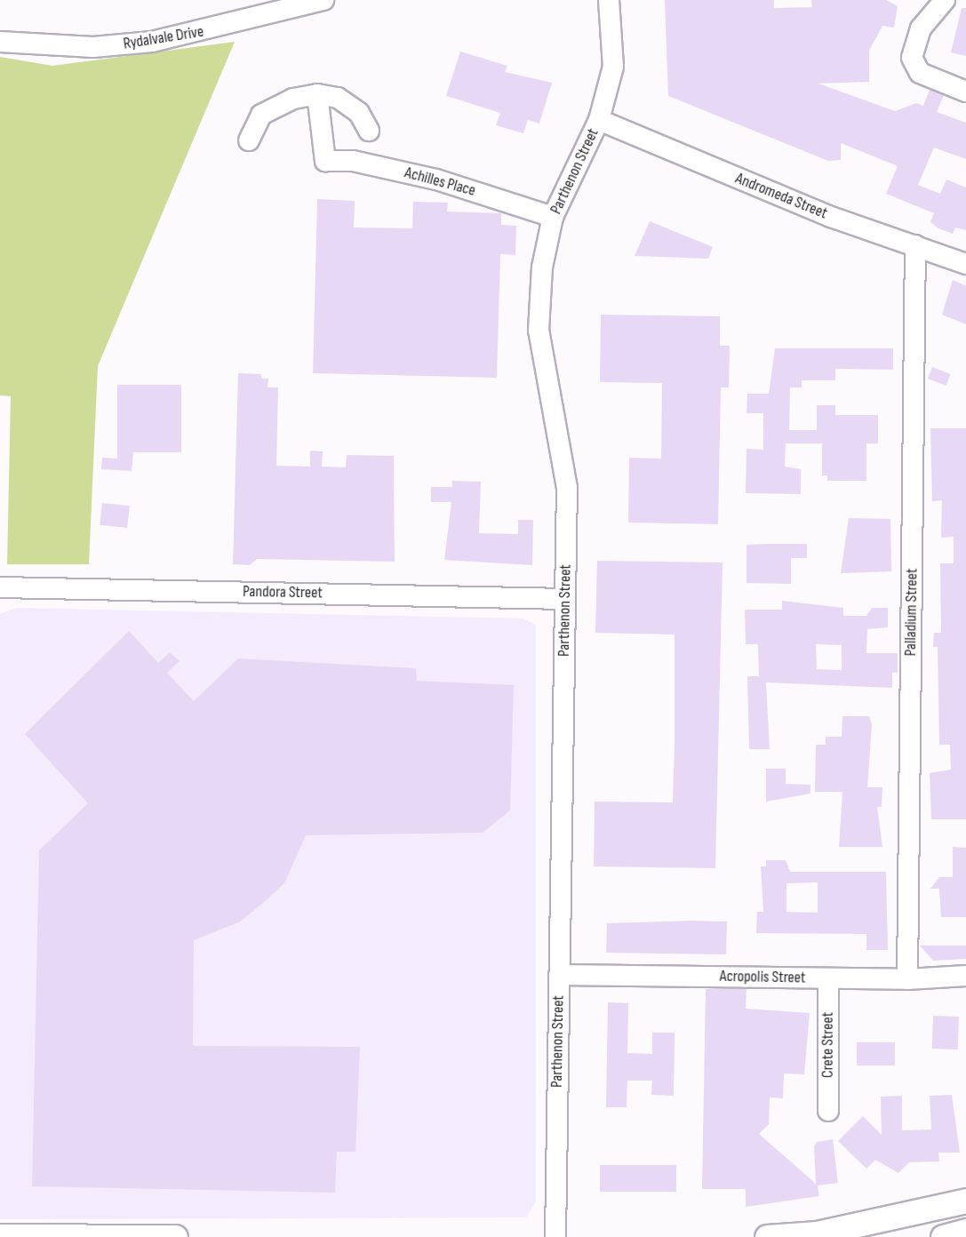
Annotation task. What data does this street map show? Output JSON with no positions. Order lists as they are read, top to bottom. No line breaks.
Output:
{"streets":{"street":["Rydalvale Drive","Parthenon Street","Achilles Place","Andromeda Street","Pandora Street","Palladium Street","Acropolis Street","Crete Street"]},"crossings":[["Parthenon Street","Achilles Place"],["Parthenon Street","Andromeda Street"],["Parthenon Street","Pandora Street"],["Parthenon Street","Acropolis Street"],["Andromeda Street","Palladium Street"],["Palladium Street","Acropolis Street"],["Acropolis Street","Crete Street"]]}
